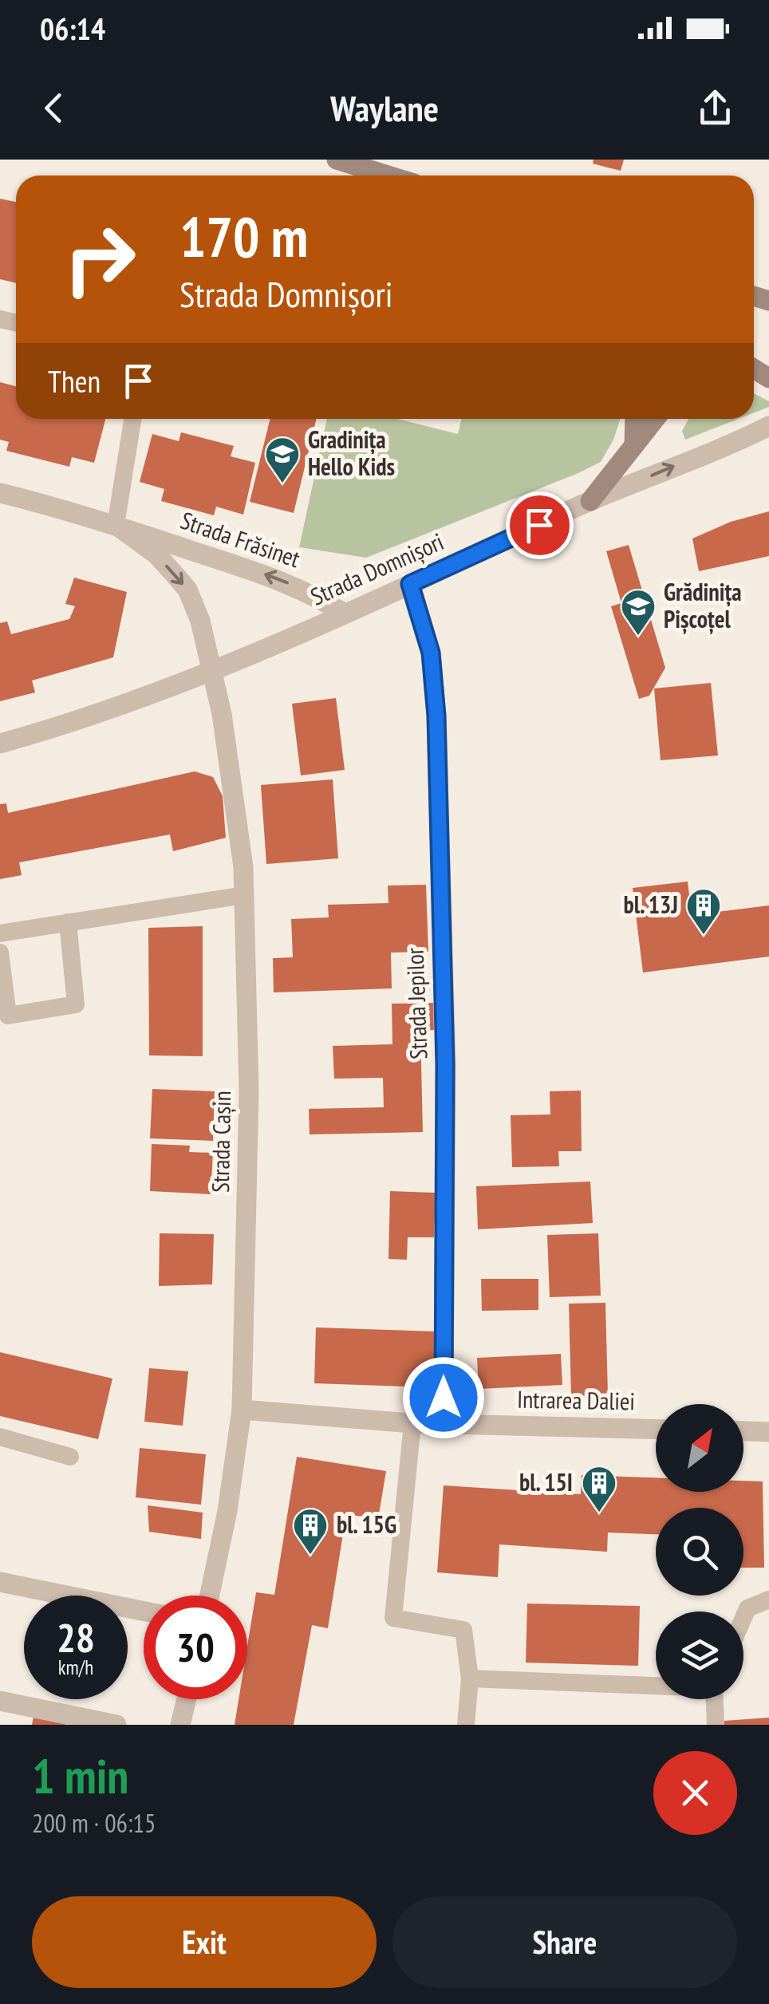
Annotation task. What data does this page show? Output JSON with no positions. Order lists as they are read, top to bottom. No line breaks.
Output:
{"streets":{"street":["Strada Frăsinet","Strada Domnișori","Strada Jepilor","Strada Cașin","Intrarea Daliei"]},"crossings":[["Strada Frăsinet","Strada Domnișori"],["Strada Frăsinet","Strada Cașin"],["Strada Domnișori","Strada Jepilor"],["Strada Domnișori","Strada Cașin"],["Strada Jepilor","Intrarea Daliei"],["Strada Cașin","Intrarea Daliei"]],"places":{"school or university":["Gradinița Hello Kids","Grădinița Pișcoțel"],"building":["bl. 13J","bl. 15I","bl. 15G"]},"north":"top right","page":{"status":"06:14","header":"Waylane","turn":["170 m","Strada Domnișori"],"then":"Then","speed":"28 km/h","limit":"30","heading":["1 min","200 m · 06:15"],"buttons":["Exit","Share"]}}
